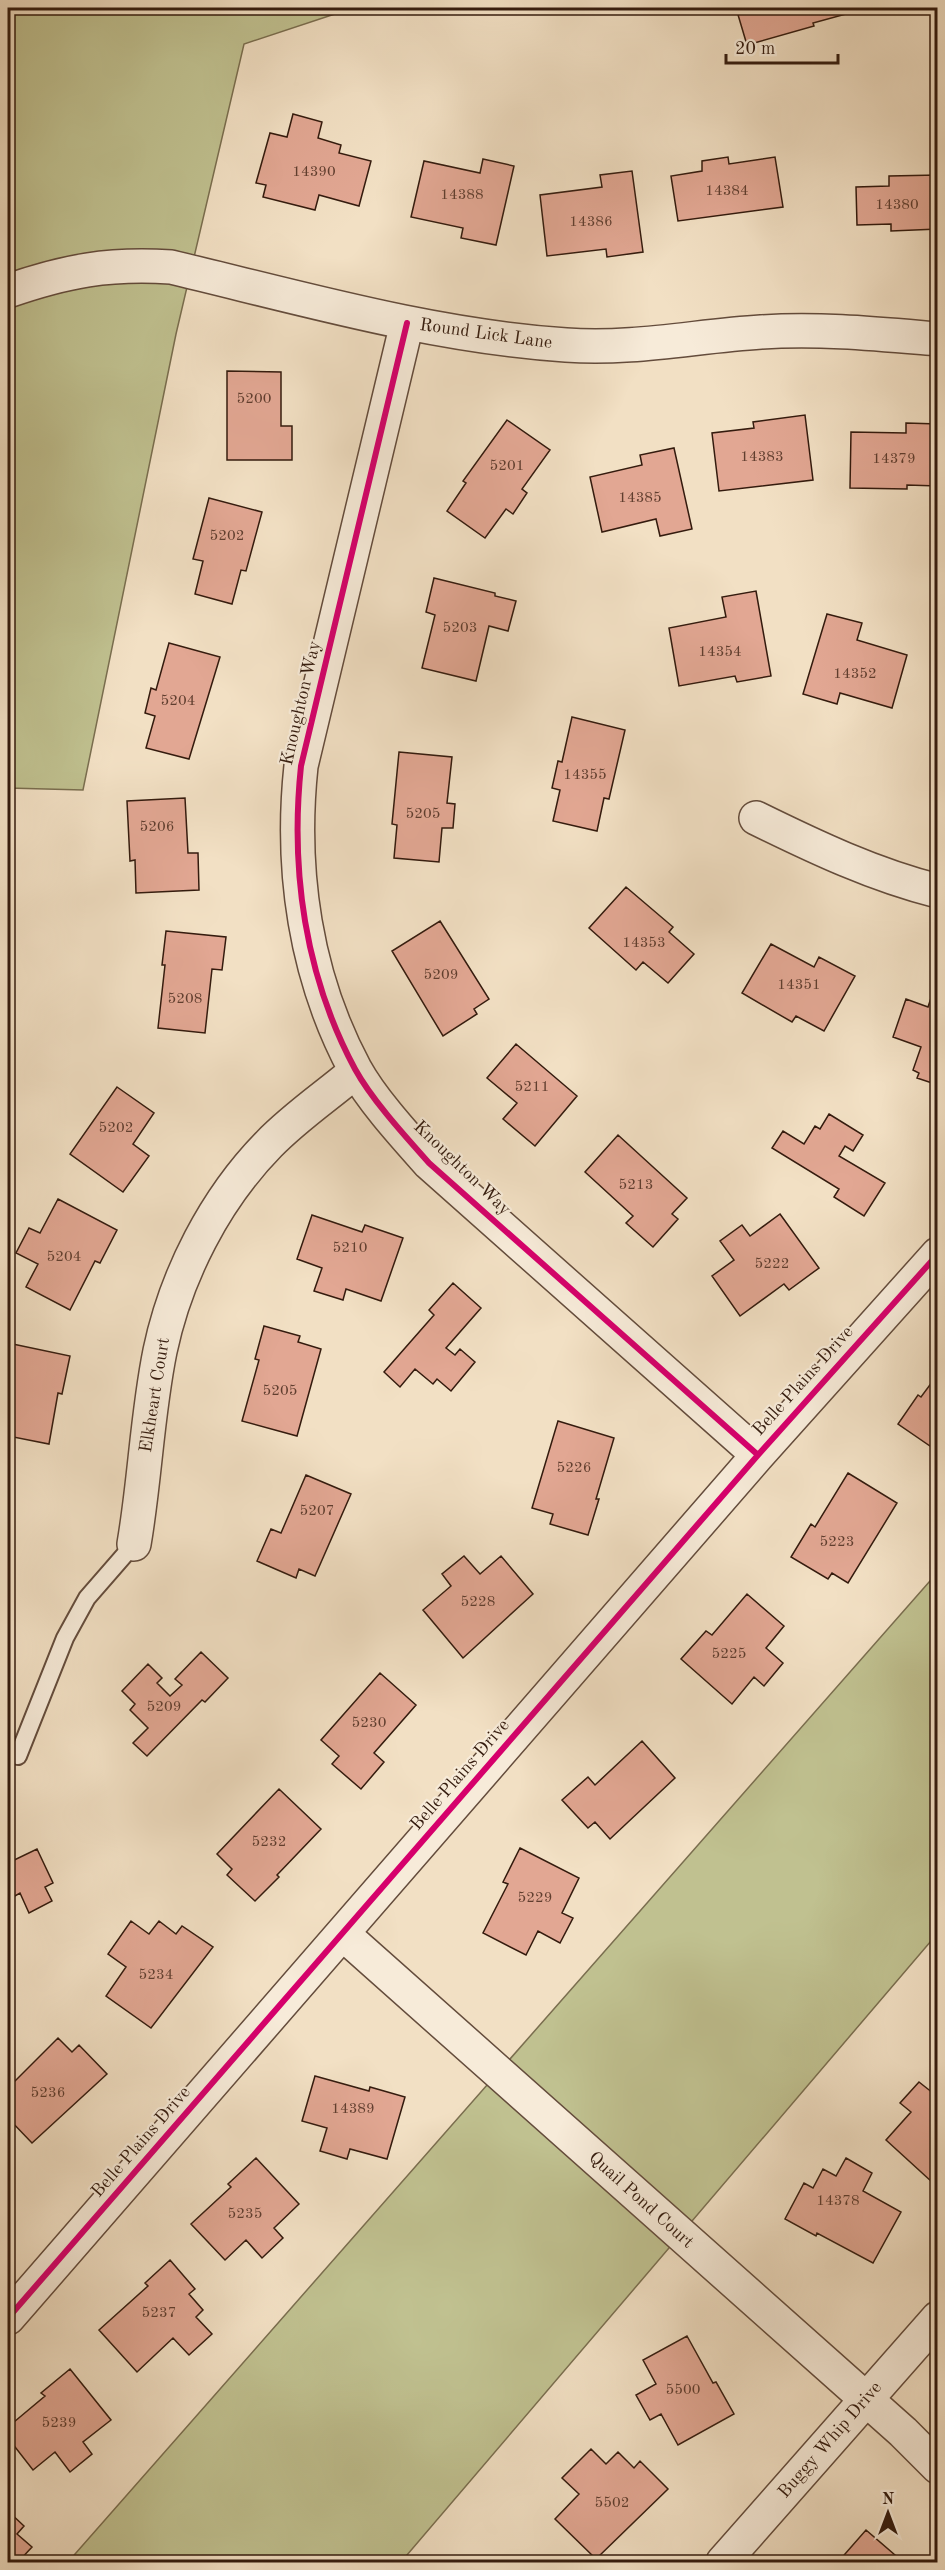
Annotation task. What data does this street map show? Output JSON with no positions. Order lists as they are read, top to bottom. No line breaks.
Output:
{"streets":{"street":["Round Lick Lane","Knoughton Way","Belle Plains Drive","Elkheart Court","Quail Pond Court","Buggy Whip Drive"]},"crossings":[["Round Lick Lane","Knoughton Way"],["Knoughton Way","Belle Plains Drive"],["Knoughton Way","Elkheart Court"],["Belle Plains Drive","Quail Pond Court"],["Quail Pond Court","Buggy Whip Drive"]],"house_numbers":["14390","14384","14388","14380","14386","5200","14383","14379","5201","14385","5202","5203","14354","14352","5204","14355","5205","5206","14353","5209","14351","5208","5211","5202","5213","5210","5204","5222","5205","5226","5207","5223","5228","5225","5209","5230","5232","5229","5234","5236","14389","14378","5235","5237","5500","5239","5502"],"scale_bar":"20 m","north":"top"}
